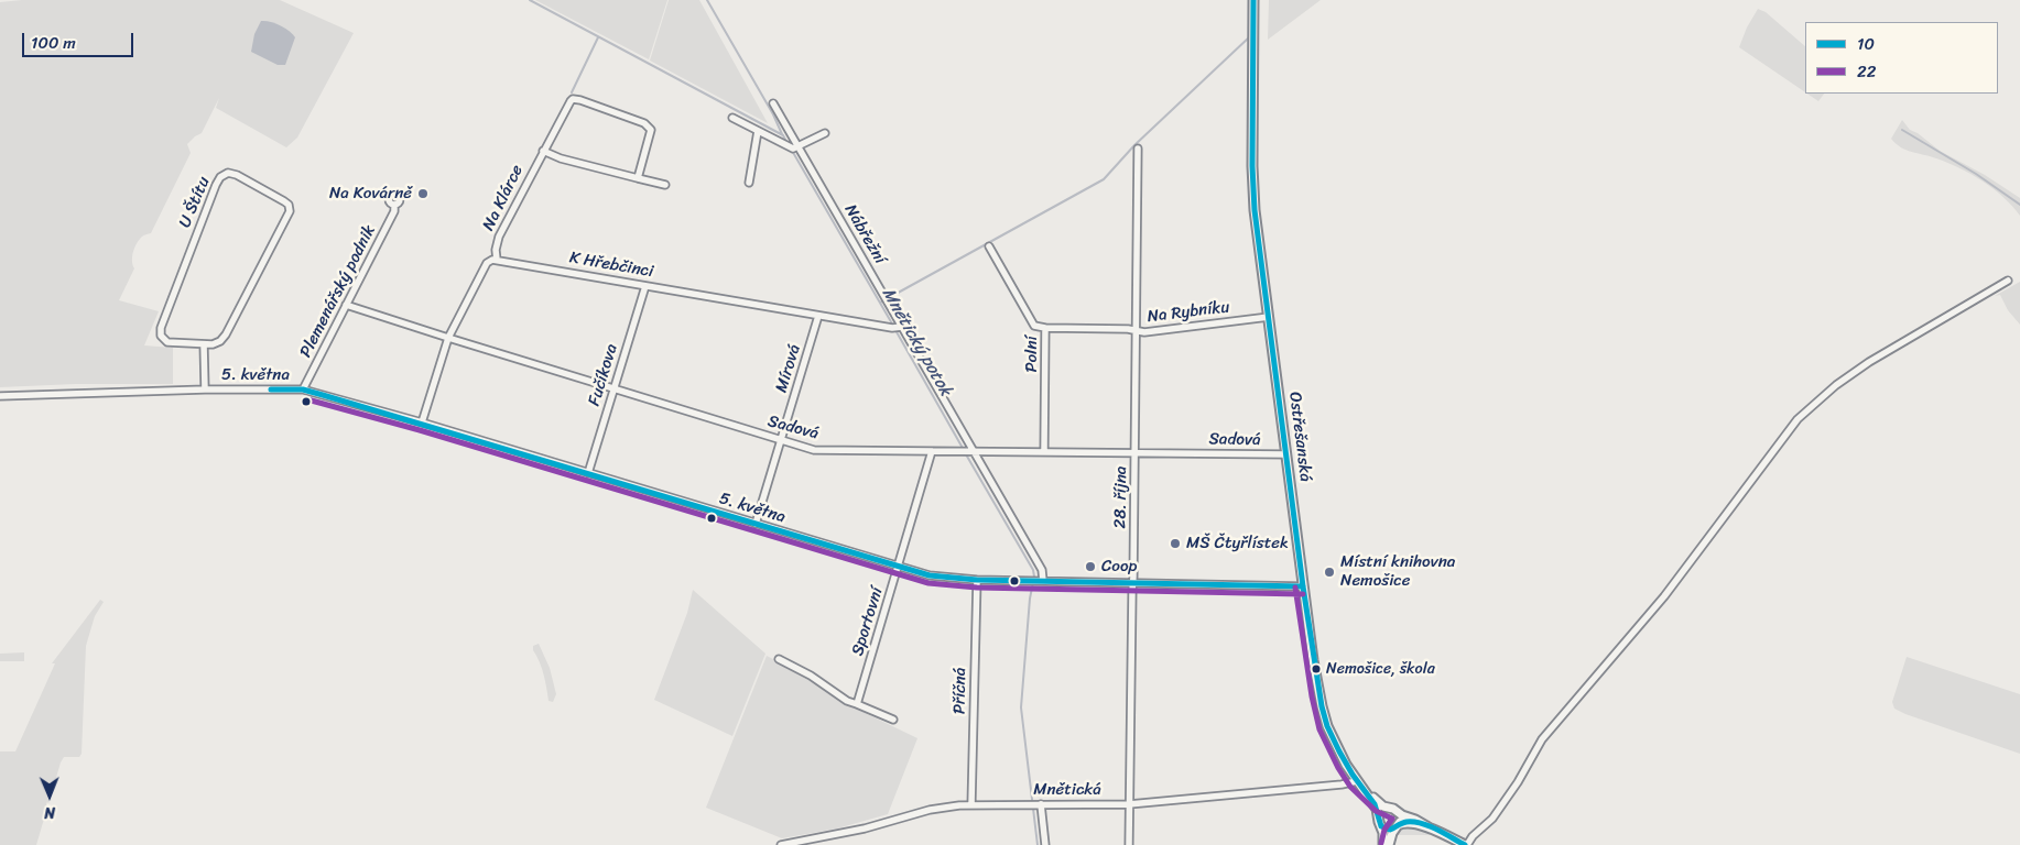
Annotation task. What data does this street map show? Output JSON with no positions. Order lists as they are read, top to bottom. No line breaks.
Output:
{"streets":{"street":["Na Klárce","U Štítu","Nábřežní","K Hřebčinci","Plemenářský podnik","Na Rybníku","Polní","Mírová","5. května","Fučíkova","Sadová","Ostřešanská","28. října","Sportovní","Příčná","Mnětická"]},"crossings":[["Na Klárce","K Hřebčinci"],["Nábřežní","K Hřebčinci"],["Nábřežní","5. května"],["Nábřežní","Sadová"],["K Hřebčinci","Mírová"],["K Hřebčinci","Fučíkova"],["Plemenářský podnik","5. května"],["Plemenářský podnik","Sadová"],["Na Rybníku","Polní"],["Na Rybníku","Ostřešanská"],["Na Rybníku","28. října"],["Polní","Sadová"],["Mírová","5. května"],["Mírová","Sadová"],["5. května","Fučíkova"],["5. května","Ostřešanská"],["5. května","28. října"],["5. května","Sportovní"],["5. května","Příčná"],["Fučíkova","Sadová"],["Sadová","Ostřešanská"],["Sadová","28. října"],["Sadová","Sportovní"],["Ostřešanská","Mnětická"],["28. října","Mnětická"],["Příčná","Mnětická"]],"water":["Mnětický potok"],"places":["Na Kovárně","MŠ Čtyřlístek","Coop","Místní knihovna Nemošice","Nemošice, škola"],"lines":["transit line 10","transit line 22"],"legend":["10","22"],"scale_bar":"100 m","north":"bottom"}
